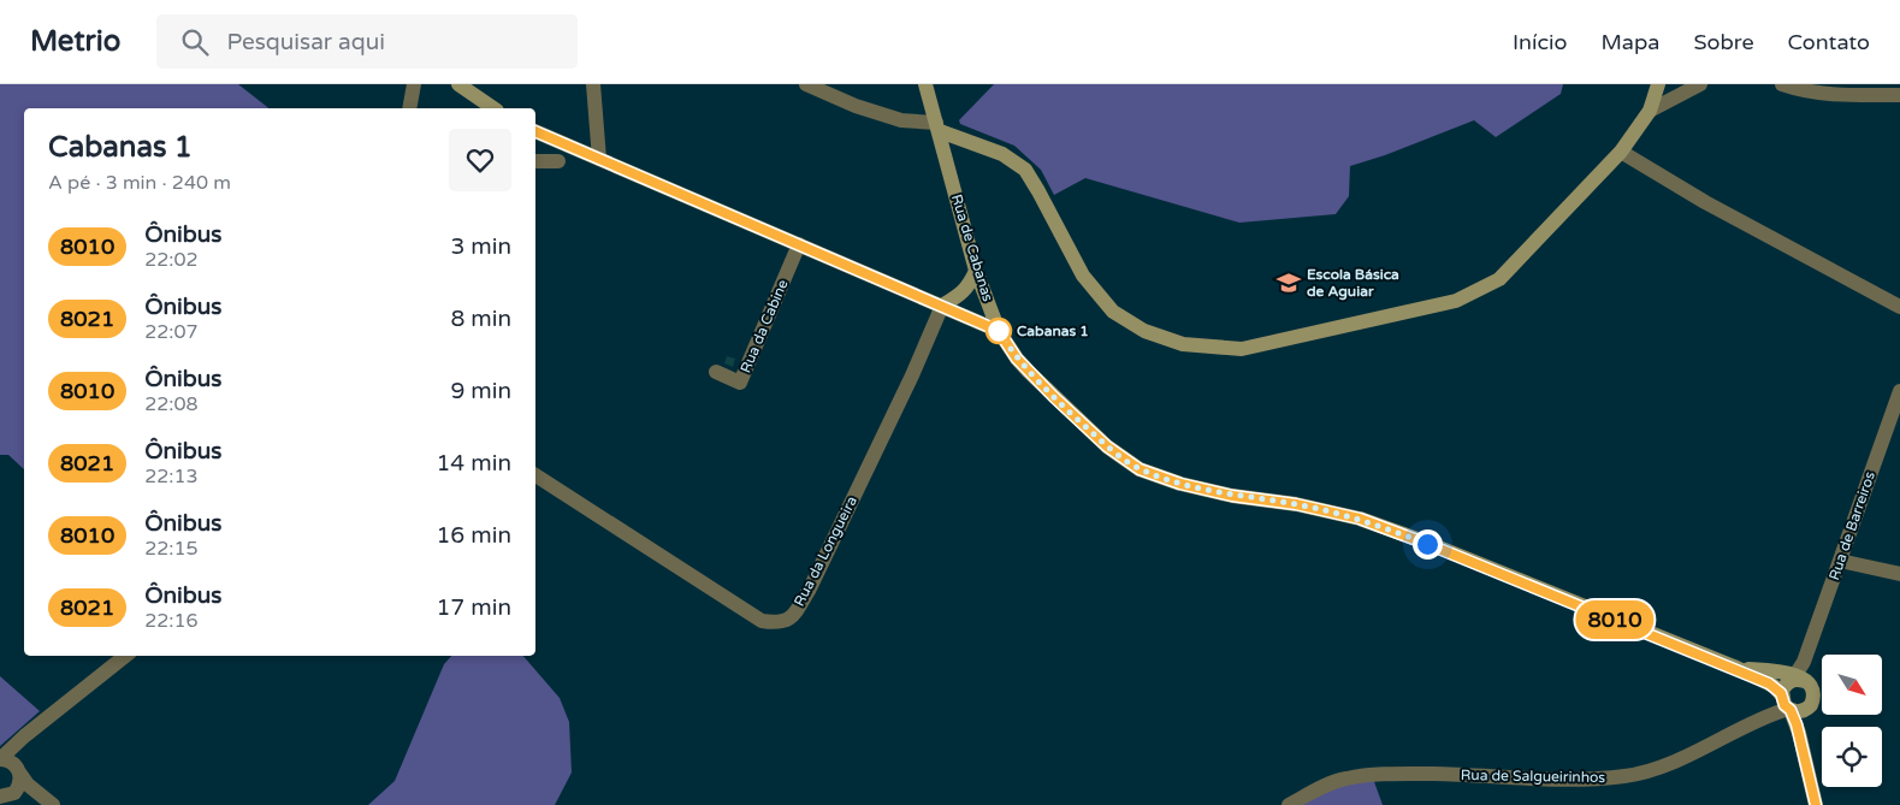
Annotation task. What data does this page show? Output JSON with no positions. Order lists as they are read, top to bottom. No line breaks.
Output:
{"streets":{"street":["Rua de Cabanas","Rua da Cabine","Rua de Barreiros","Rua da Longueira","Rua de Salgueirinhos"]},"crossings":[["Rua de Cabanas","Rua de Barreiros"],["Rua de Cabanas","Rua de Salgueirinhos"],["Rua de Barreiros","Rua de Salgueirinhos"]],"places":{"school or university":["Escola Básica de Aguiar"],"other":["Cabanas 1"]},"lines":["bus line 8010"],"north":"bottom right","page":{"header":"Metrio","search":"Pesquisar aqui","nav":["Início","Mapa","Sobre","Contato"],"on_map":"8010","heading":["Cabanas 1","A pé · 3 min · 240 m"],"list":[{"mark":"8010","name":"Ônibus","note":"22:02","value":"3 min"},{"mark":"8021","name":"Ônibus","note":"22:07","value":"8 min"},{"mark":"8010","name":"Ônibus","note":"22:08","value":"9 min"},{"mark":"8021","name":"Ônibus","note":"22:13","value":"14 min"},{"mark":"8010","name":"Ônibus","note":"22:15","value":"16 min"},{"mark":"8021","name":"Ônibus","note":"22:16","value":"17 min"}]}}
